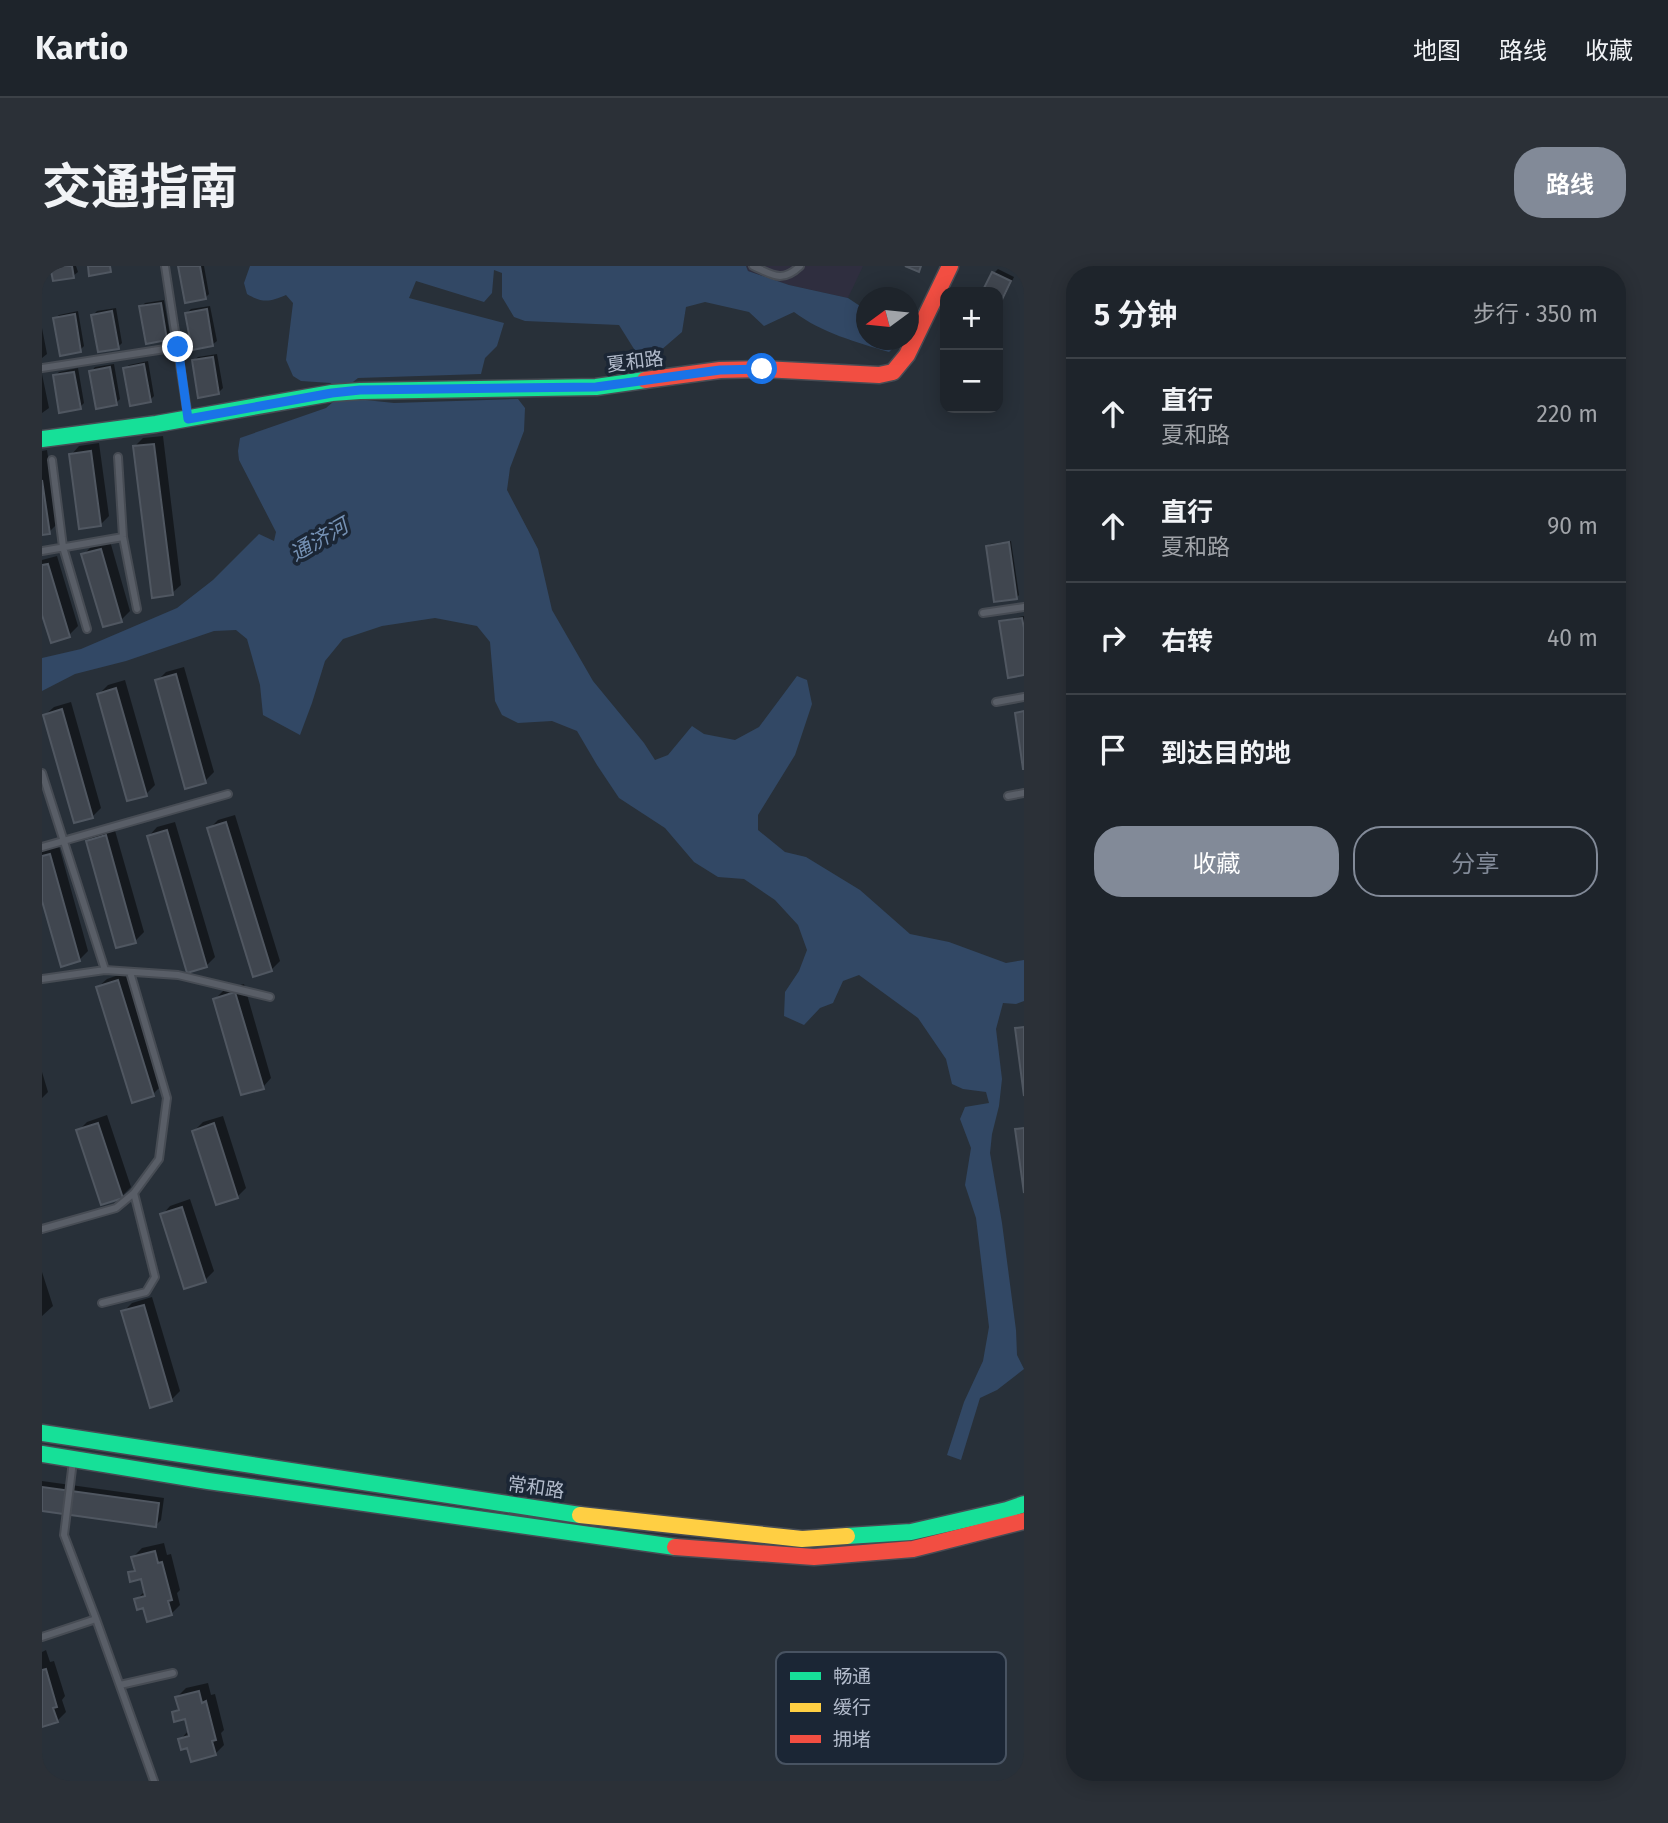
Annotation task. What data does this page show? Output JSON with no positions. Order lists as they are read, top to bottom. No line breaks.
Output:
{"streets":{"street":["夏和路","常和路"]},"water":["通济河"],"legend":["畅通","缓行","拥堵"],"north":"left","page":{"header":"Kartio","nav":["地图","路线","收藏"],"title":"交通指南","buttons":["路线",["收藏","分享"]],"heading":["5 分钟","步行 · 350 m"],"map_buttons":["+","−"],"list":[["直行","夏和路","220 m"],["直行","夏和路","90 m"],["右转","40 m"],"到达目的地"]}}
